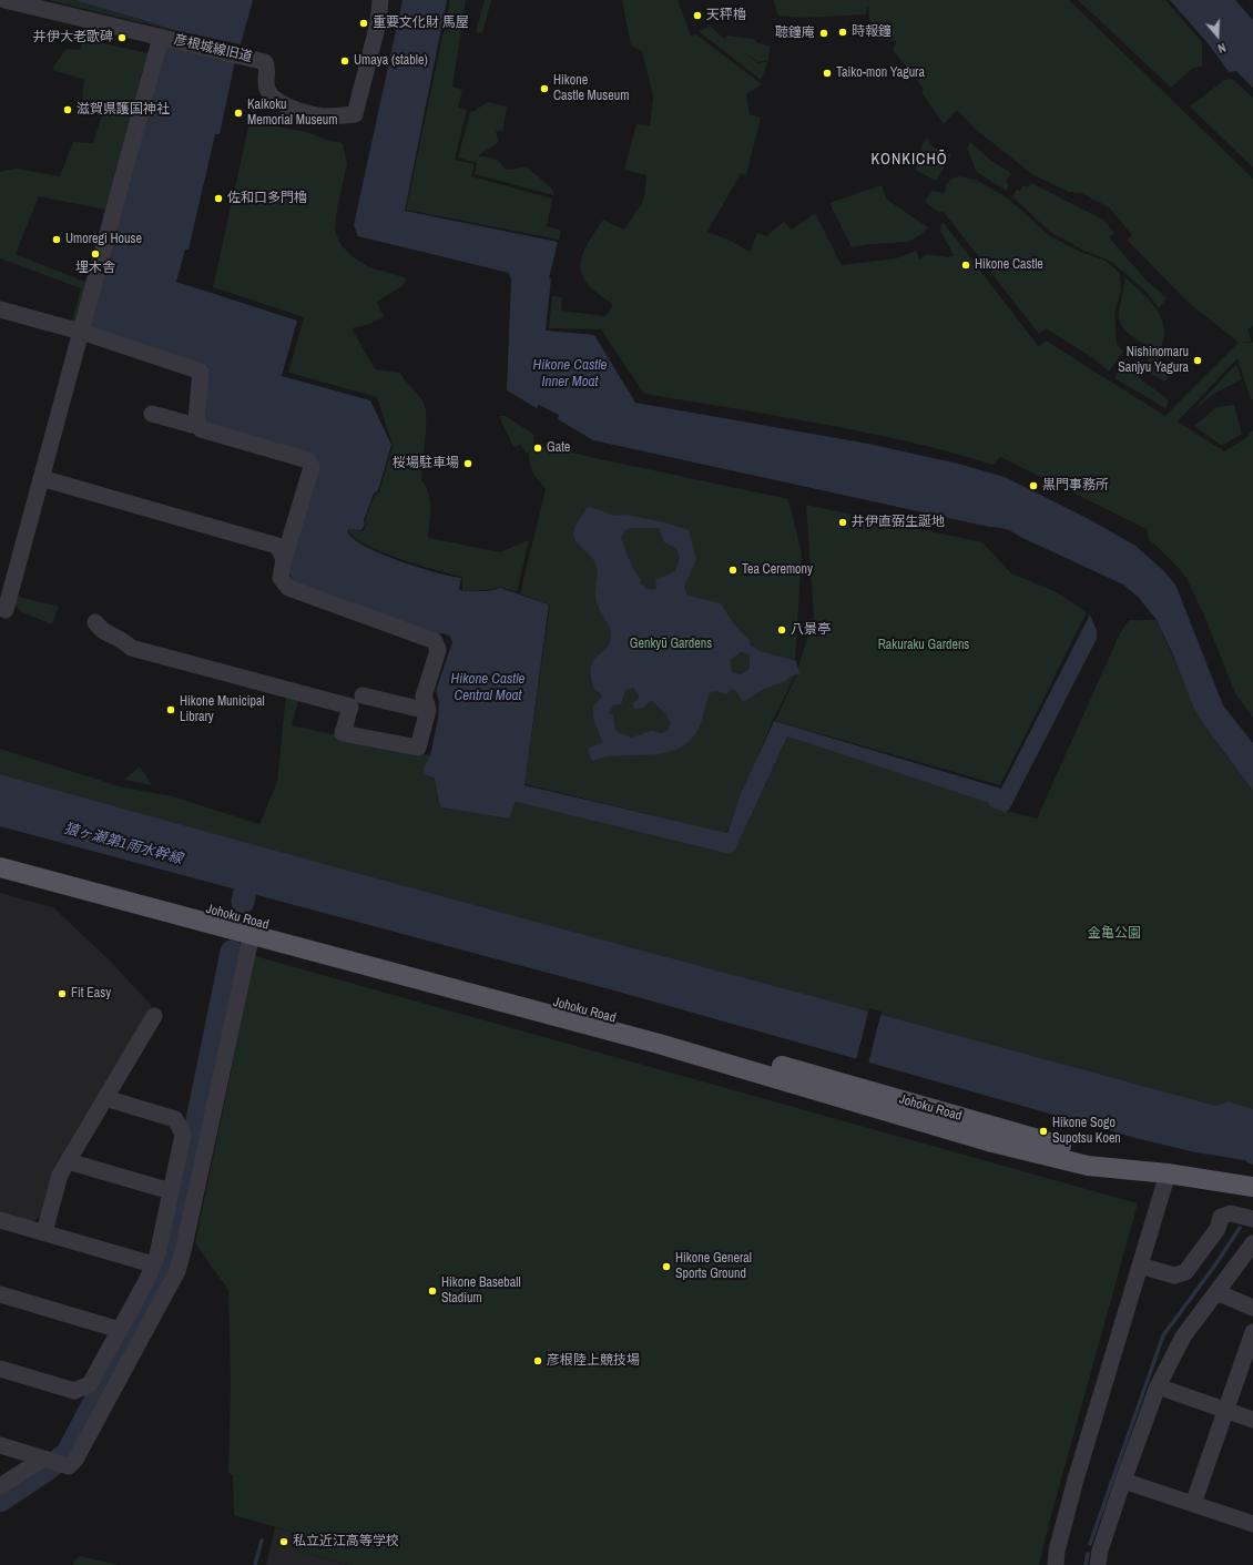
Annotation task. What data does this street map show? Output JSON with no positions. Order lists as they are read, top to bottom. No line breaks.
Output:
{"streets":{"main road":["Johoku Road"],"street":["彦根城線旧道"]},"districts":["KONKICHŌ"],"water":["Hikone Castle Inner Moat","Hikone Castle Central Moat","猿ヶ瀬第1雨水幹線"],"parks":["Genkyū Gardens","Rakuraku Gardens","金亀公園"],"places":["天秤櫓","重要文化財 馬屋","時報鐘","聴鐘庵","井伊大老歌碑","Umaya (stable)","Taiko-mon Yagura","Hikone Castle Museum","滋賀県護国神社","Kaikoku Memorial Museum","佐和口多門櫓","Umoregi House","埋木舎","Hikone Castle","Nishinomaru Sanjyu Yagura","Gate","桜場駐車場","黒門事務所","井伊直弼生誕地","Tea Ceremony","八景亭","Hikone Municipal Library","Fit Easy","Hikone Sogo Supotsu Koen","Hikone General Sports Ground","Hikone Baseball Stadium","彦根陸上競技場","私立近江高等学校"],"north":"bottom"}
